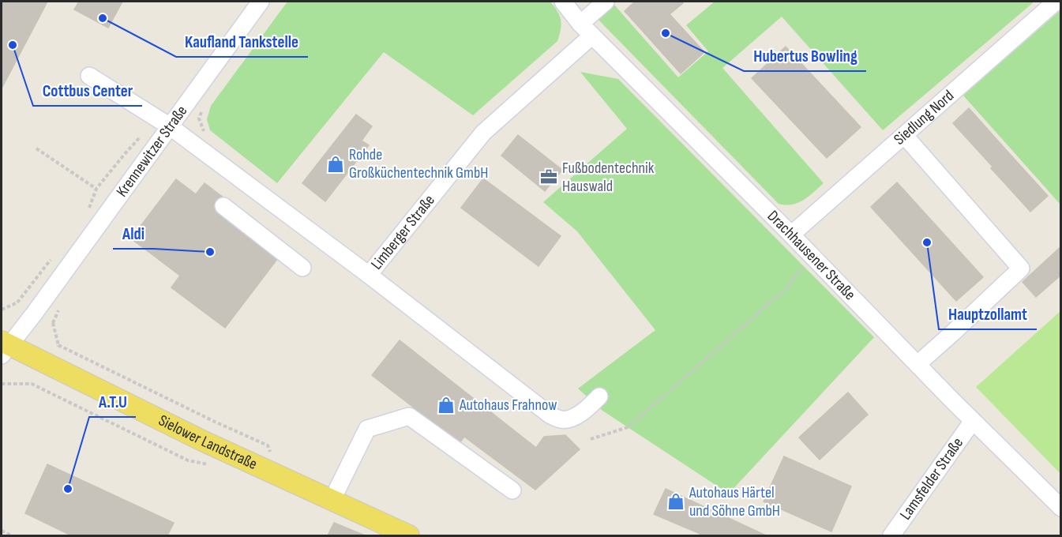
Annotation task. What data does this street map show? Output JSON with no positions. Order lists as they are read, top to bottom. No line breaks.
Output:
{"streets":{"main road":["Sielower Landstraße"],"street":["Siedlung Nord","Krennewitzer Straße","Limberger Straße","Drachhausener Straße","Lamsfelder Straße"]},"crossings":[["Siedlung Nord","Drachhausener Straße"],["Krennewitzer Straße","Limberger Straße"],["Krennewitzer Straße","Sielower Landstraße"],["Limberger Straße","Drachhausener Straße"],["Drachhausener Straße","Lamsfelder Straße"]],"places":{"other":["Kaufland Tankstelle","Hubertus Bowling","Cottbus Center","Hauptzollamt","Aldi","A.T.U"],"shop":["Rohde Großküchentechnik GmbH","Autohaus Frahnow","Autohaus Härtel und Söhne GmbH"],"office":["Fußbodentechnik Hauswald"]}}
